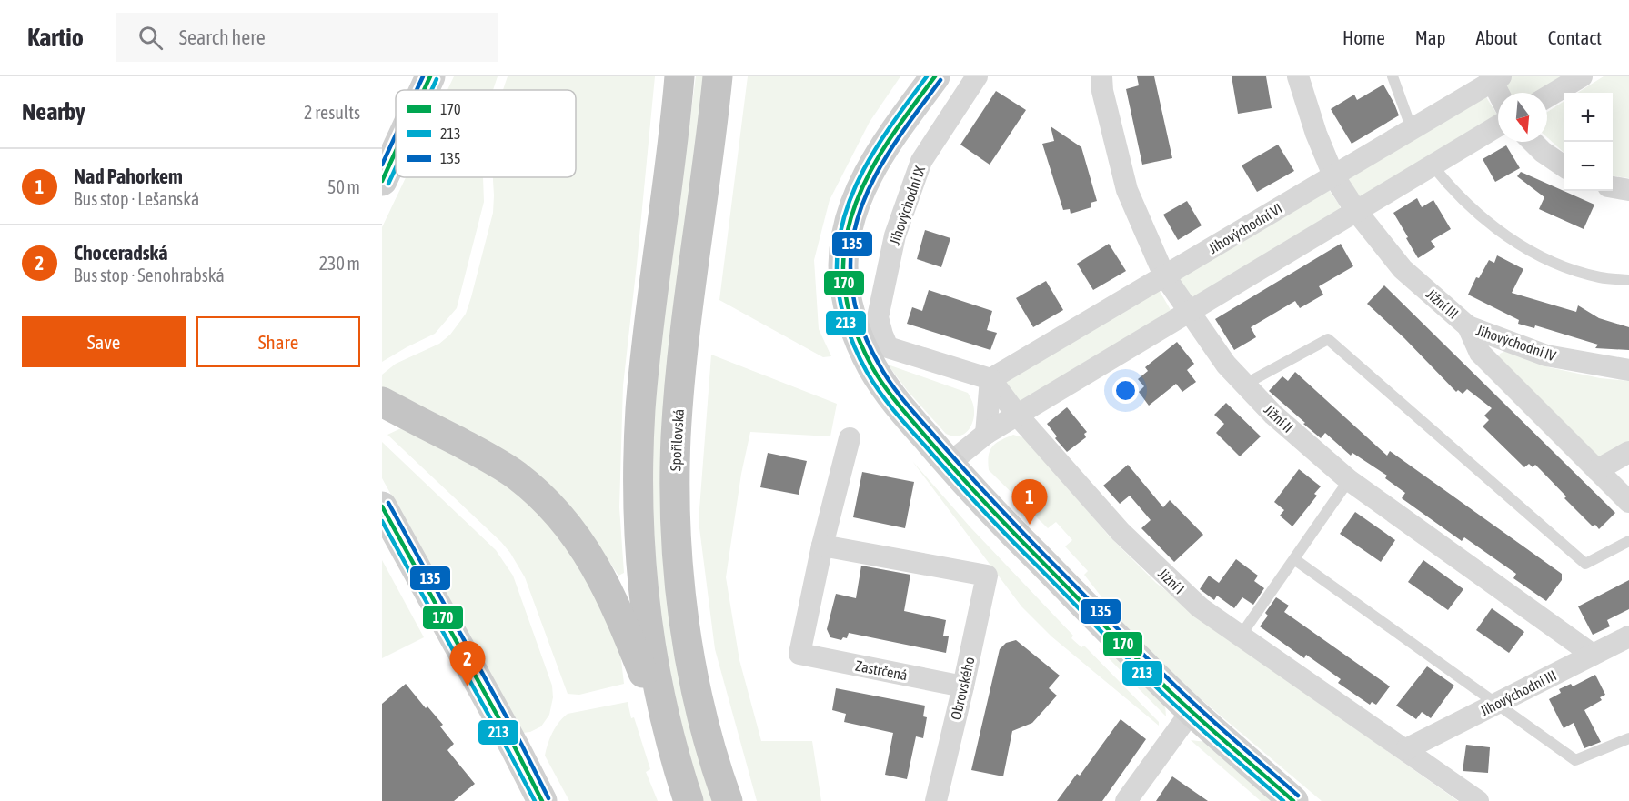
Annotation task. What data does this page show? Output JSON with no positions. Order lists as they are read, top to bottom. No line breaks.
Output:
{"streets":{"highway":["Spořilovská"],"street":["Jihovýchodní IX","Jihovýchodní VI","Jižní III","Jihovýchodní IV","Jižní II","Jižní I","Zastrčená","Obrovského","Jihovýchodní III"]},"crossings":[["Jihovýchodní IX","Jihovýchodní VI"],["Jihovýchodní IX","Jižní I"],["Jihovýchodní VI","Jižní III"],["Jihovýchodní VI","Jižní II"],["Jihovýchodní VI","Jižní I"],["Jižní III","Jihovýchodní IV"],["Jižní II","Jihovýchodní III"],["Jižní I","Jihovýchodní III"],["Zastrčená","Obrovského"]],"lines":["transit line 170","transit line 213","transit line 135"],"legend":["170","213","135"],"north":"bottom","page":{"header":"Kartio","search":"Search here","nav":["Home","Map","About","Contact"],"heading":["Nearby","2 results"],"map_buttons":["+","−"],"list":[{"mark":"1","name":"Nad Pahorkem","note":"Bus stop · Lešanská","value":"50 m"},{"mark":"2","name":"Choceradská","note":"Bus stop · Senohrabská","value":"230 m"}],"buttons":["Save","Share"],"pins":["1","2"]}}
